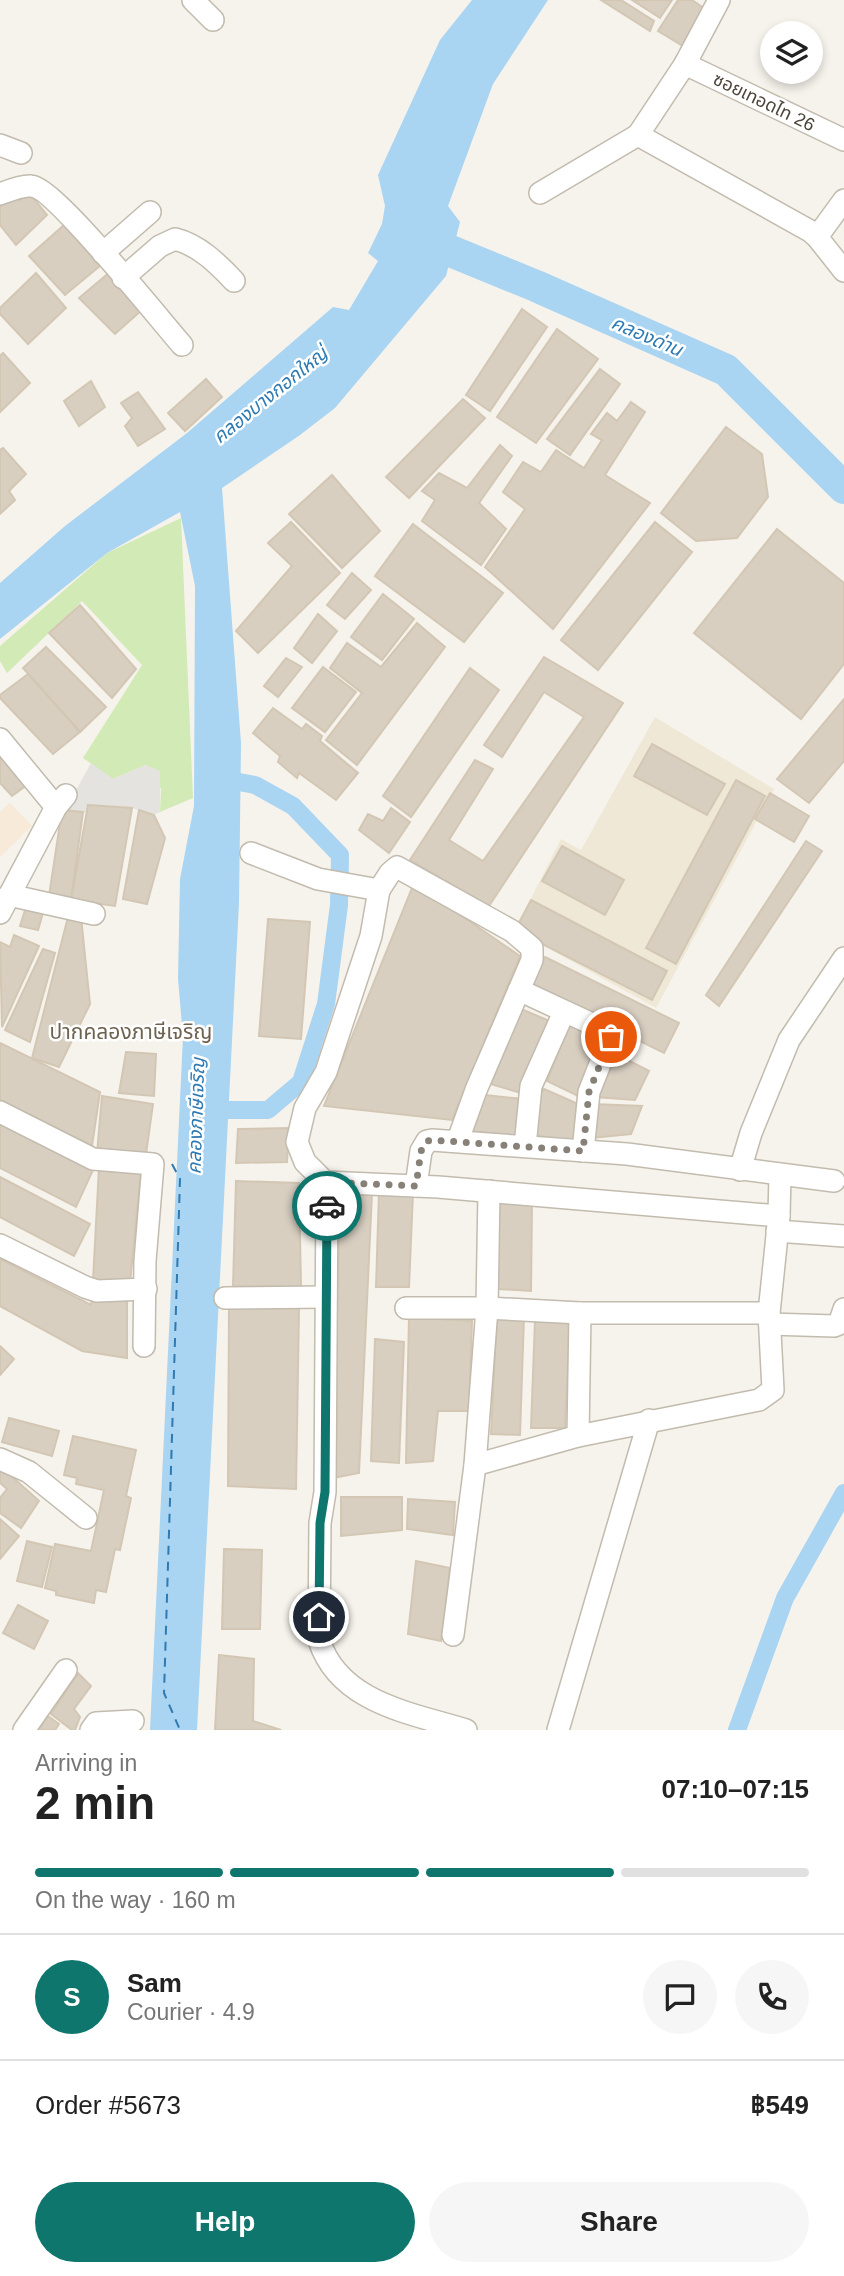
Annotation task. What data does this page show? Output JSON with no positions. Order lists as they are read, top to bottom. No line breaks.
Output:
{"streets":{"street":["ซอยเทอดไท 26"]},"districts":["ปากคลองภาษีเจริญ"],"water":["คลองด่าน","คลองบางกอกใหญ่","คลองภาษีเจริญ"],"page":{"heading":["2 min","Arriving in","07:10–07:15"],"panel":["Sam","Courier · 4.9","Order #5673","฿549"],"bar":"On the way · 160 m","round":"S","buttons":["Help","Share"]}}
